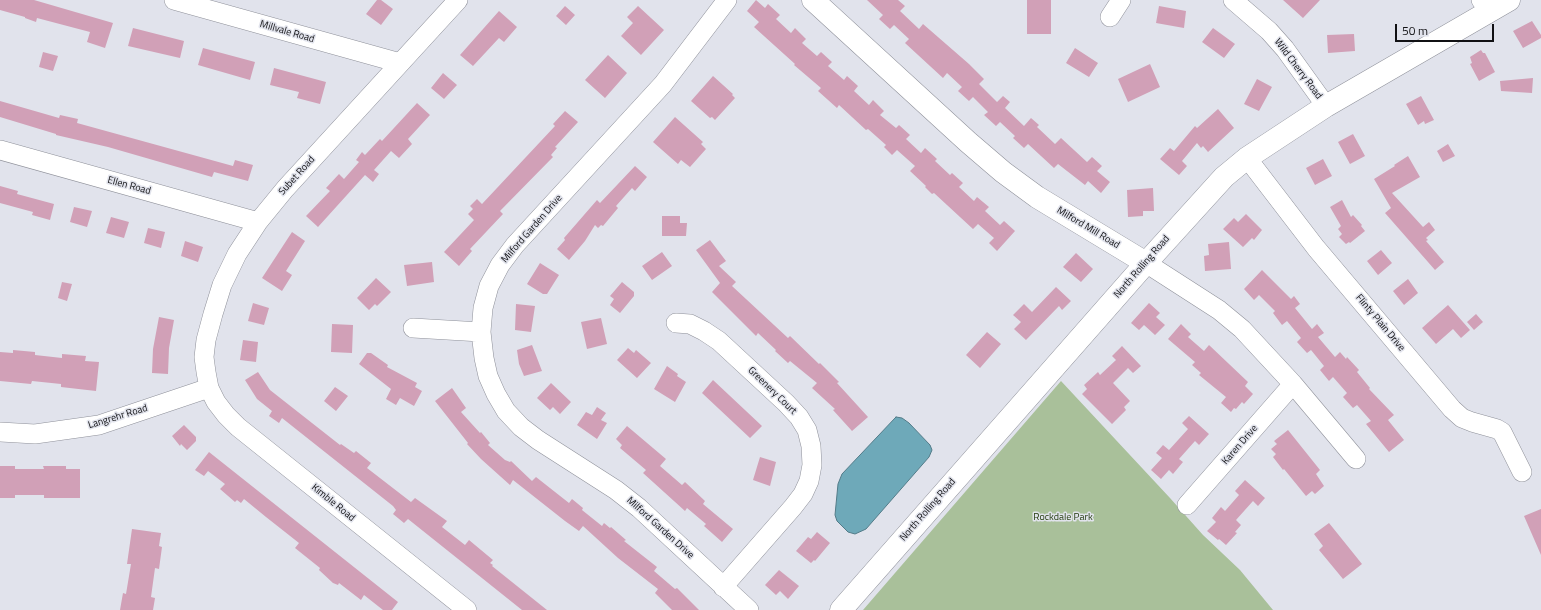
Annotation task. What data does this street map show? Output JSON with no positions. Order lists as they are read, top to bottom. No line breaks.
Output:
{"streets":{"main road":["Milford Mill Road","North Rolling Road"],"street":["Millvale Road","Wild Cherry Road","Subet Road","Ellen Road","Milford Garden Drive","Flinty Plain Drive","Greenery Court","Langrehr Road","Karen Drive","Kimble Road"]},"crossings":[["Millvale Road","Subet Road"],["Wild Cherry Road","North Rolling Road"],["Subet Road","Ellen Road"],["Subet Road","Langrehr Road"],["Subet Road","Kimble Road"],["Milford Mill Road","North Rolling Road"],["Milford Mill Road","Karen Drive"],["Milford Garden Drive","Greenery Court"],["North Rolling Road","Flinty Plain Drive"],["Langrehr Road","Kimble Road"]],"parks":["Rockdale Park"],"scale_bar":"50 m"}
